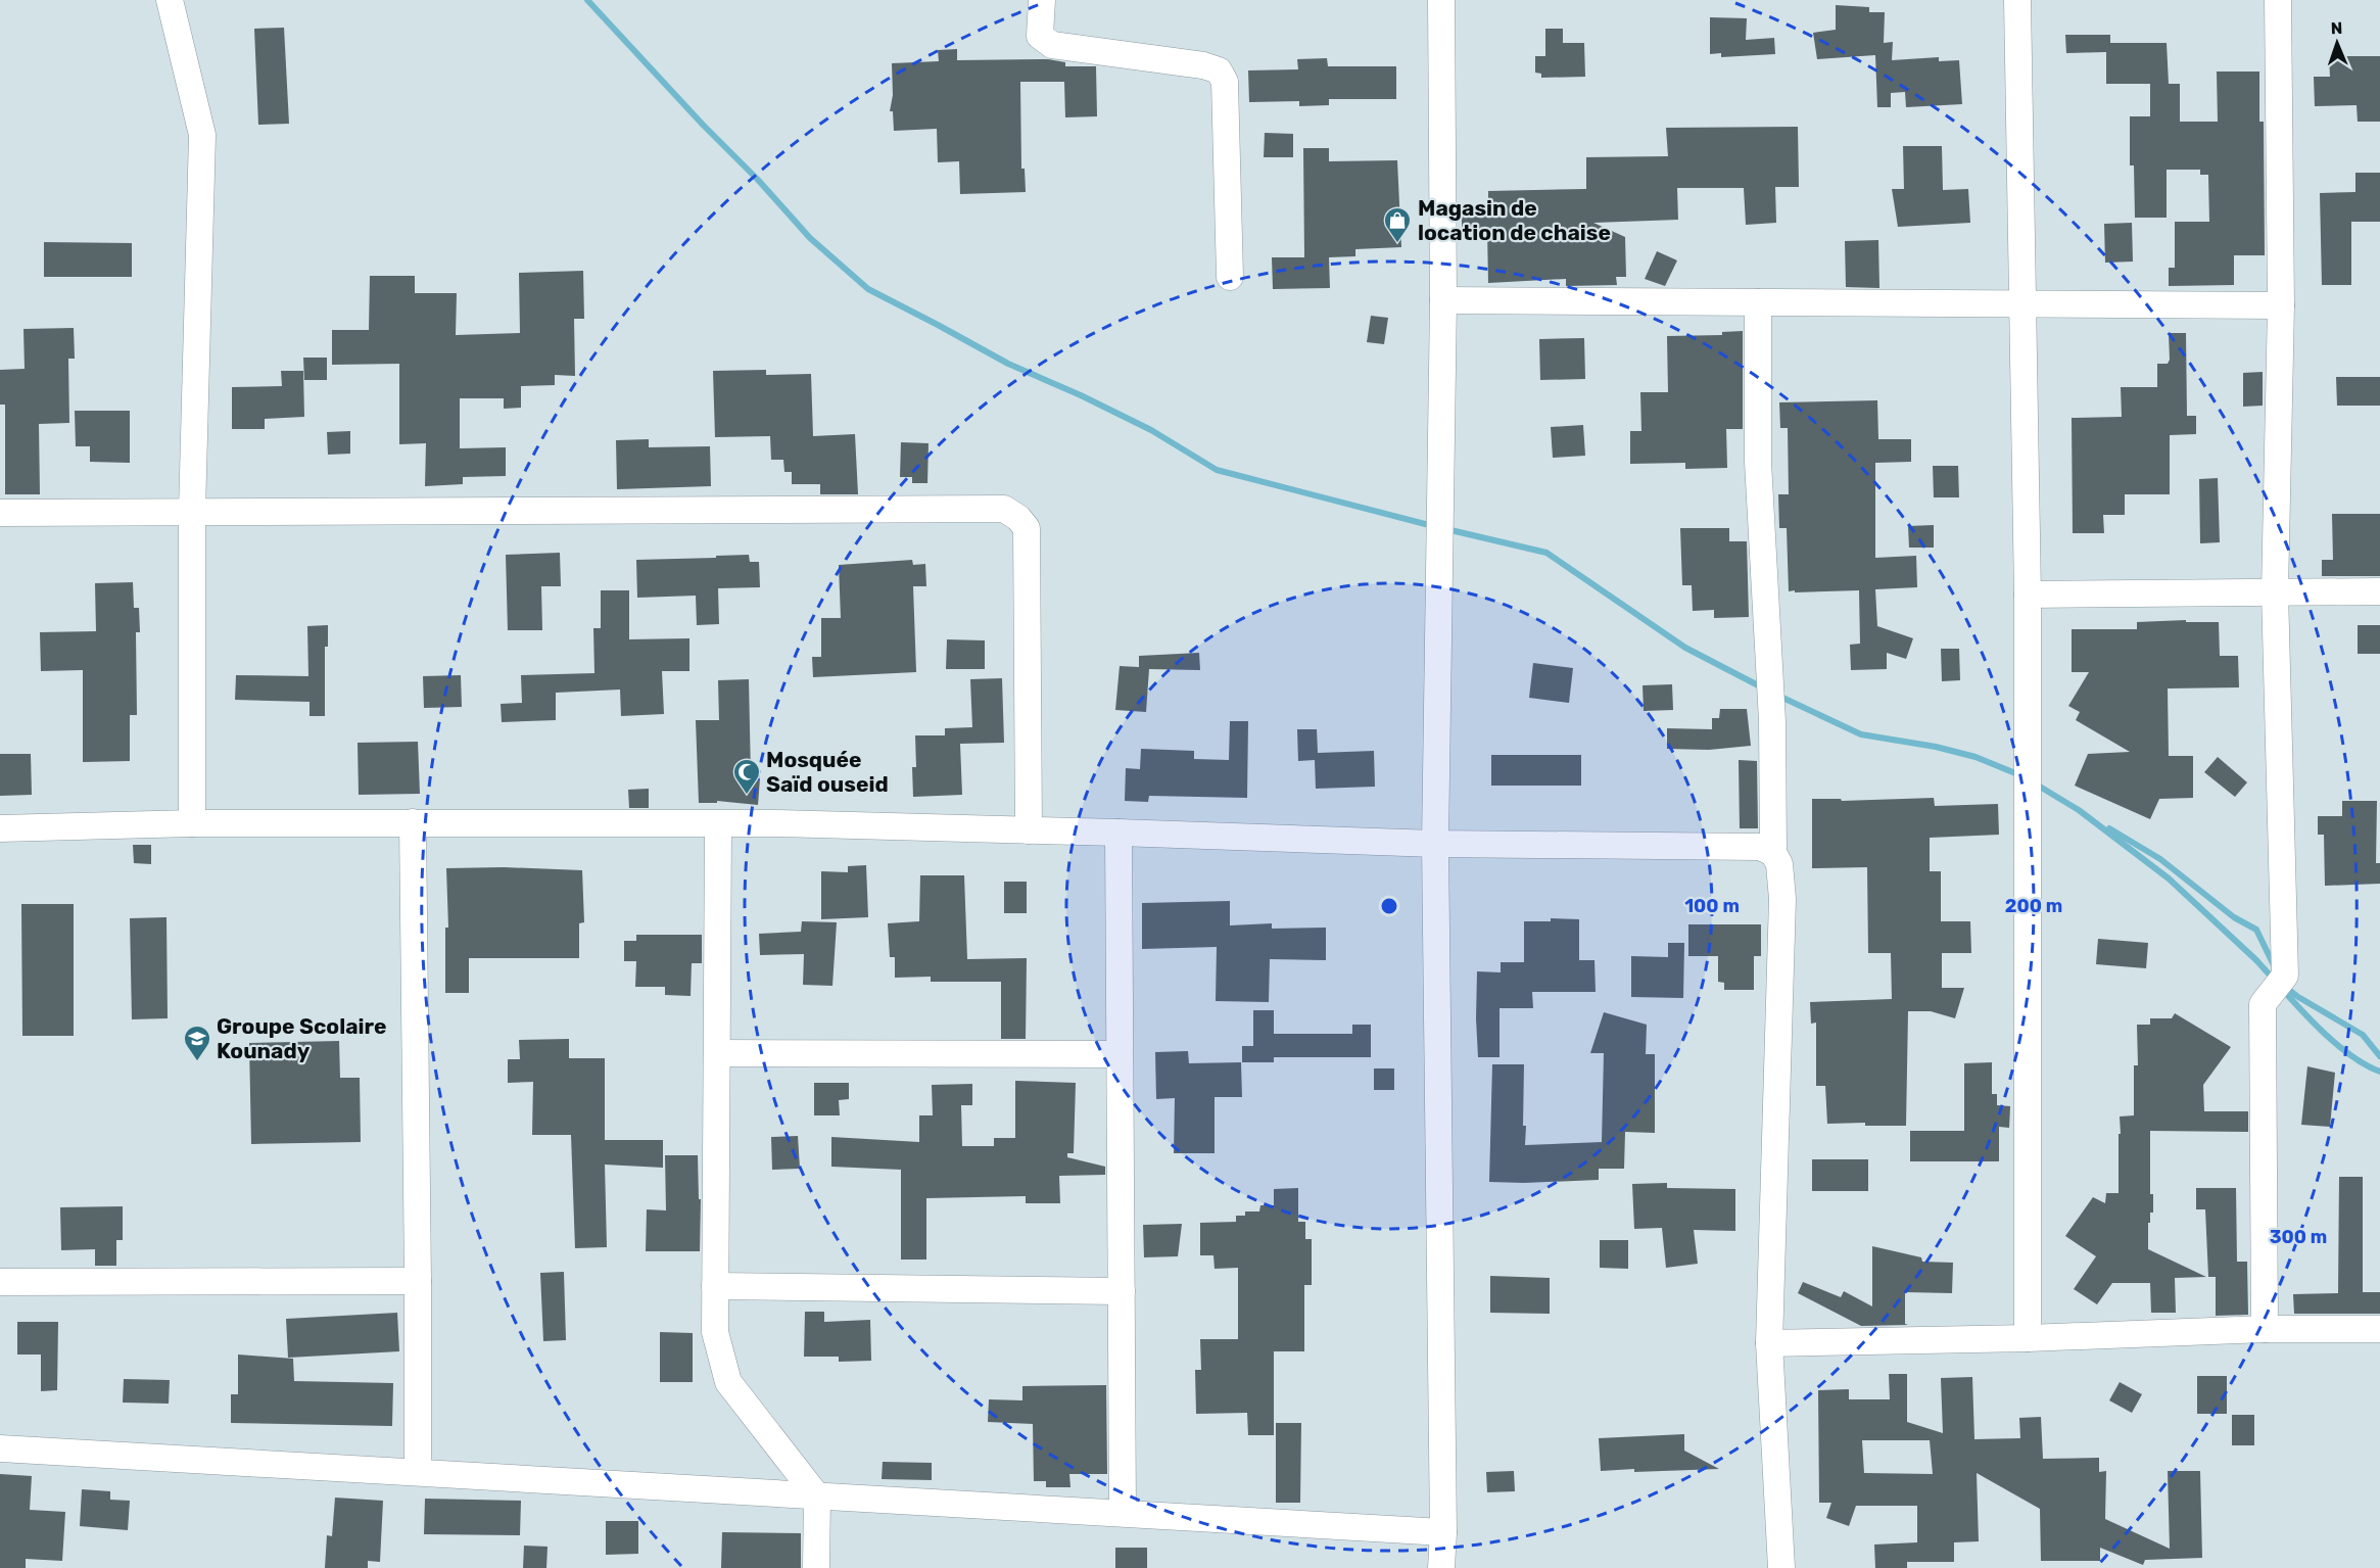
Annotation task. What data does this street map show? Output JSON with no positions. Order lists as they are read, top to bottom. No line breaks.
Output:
{"places":{"shop":["Magasin de location de chaise"],"mosque":["Mosquée Saïd ouseid"],"school or university":["Groupe Scolaire Kounady"]},"north":"top","rings":["100 m","200 m","300 m"]}
